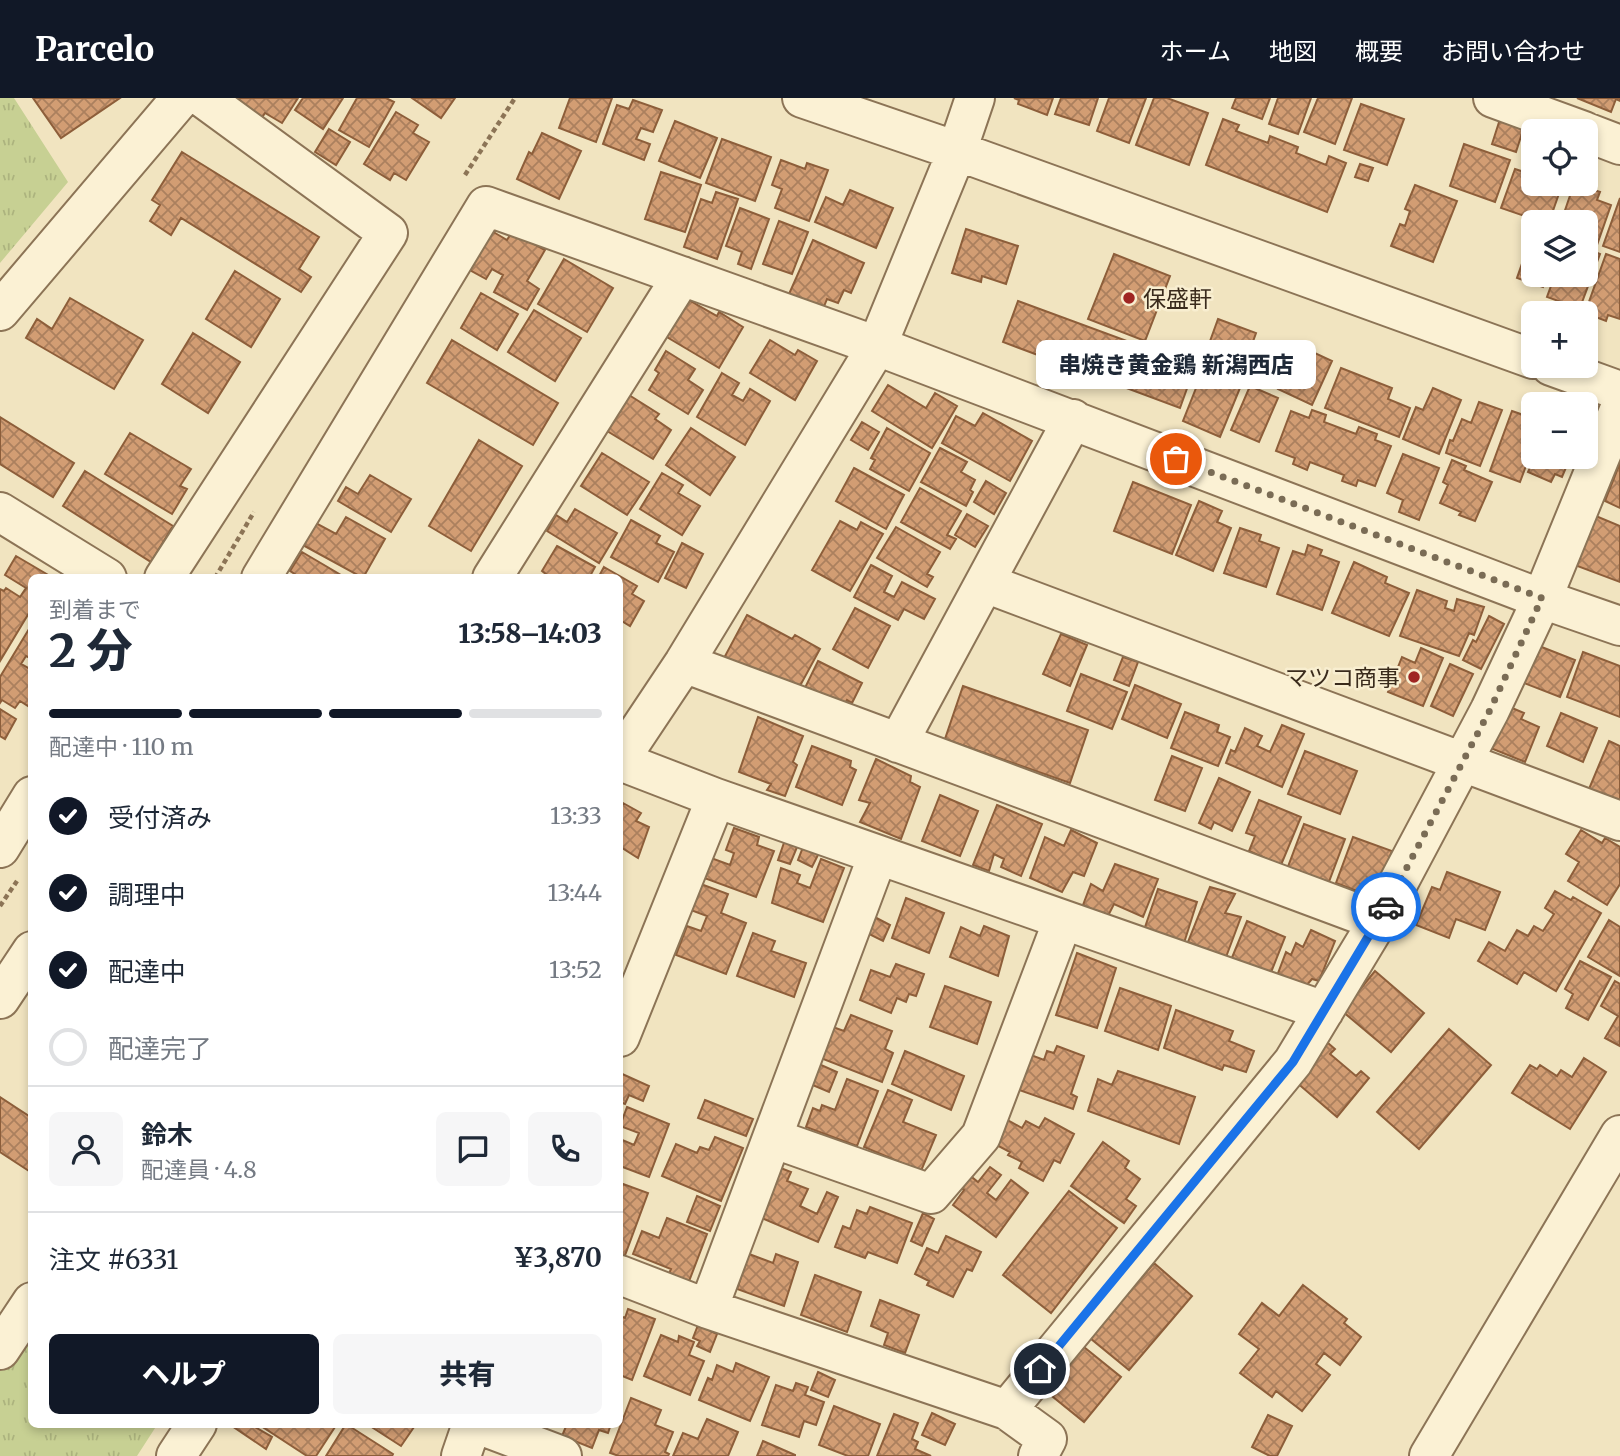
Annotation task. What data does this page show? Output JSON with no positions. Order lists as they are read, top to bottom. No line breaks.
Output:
{"places":["保盛軒","串焼き黄金鶏 新潟西店","マツコ商事"],"page":{"header":"Parcelo","nav":["ホーム","地図","概要","お問い合わせ"],"map_buttons":["+","−"],"bubble":"串焼き黄金鶏 新潟西店","heading":["2 分","到着まで","13:58–14:03"],"panel":["鈴木","配達員 · 4.8","注文 #6331","¥3,870"],"bar":"配達中 · 110 m","list":[["受付済み","13:33"],["調理中","13:44"],["配達中","13:52"],"配達完了"],"buttons":["ヘルプ","共有"]}}
